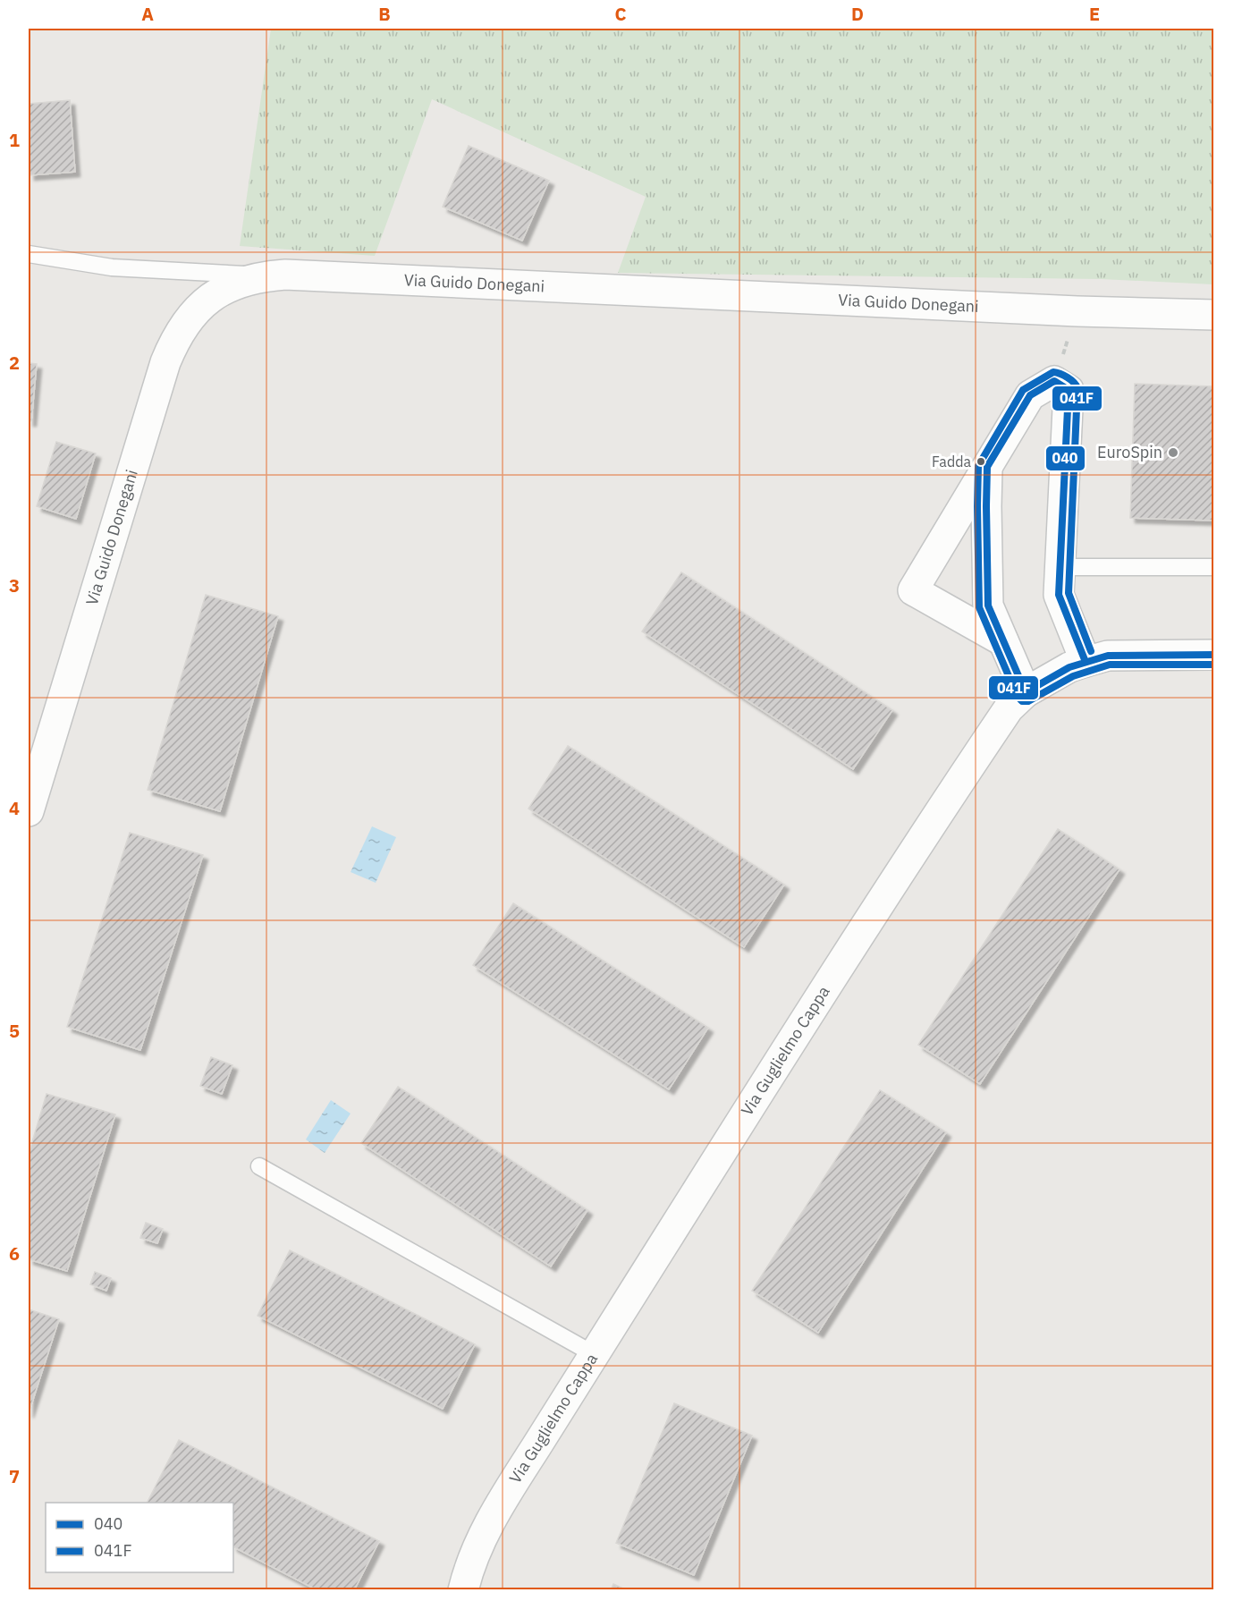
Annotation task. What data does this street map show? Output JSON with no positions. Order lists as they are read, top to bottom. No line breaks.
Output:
{"streets":{"street":["Via Guido Donegani","Via Guglielmo Cappa"]},"places":["EuroSpin","Fadda"],"lines":["transit line 041F","transit line 040"],"legend":["040","041F"],"grid":{"columns":["A","B","C","D","E"],"rows":["1","2","3","4","5","6","7"]}}
